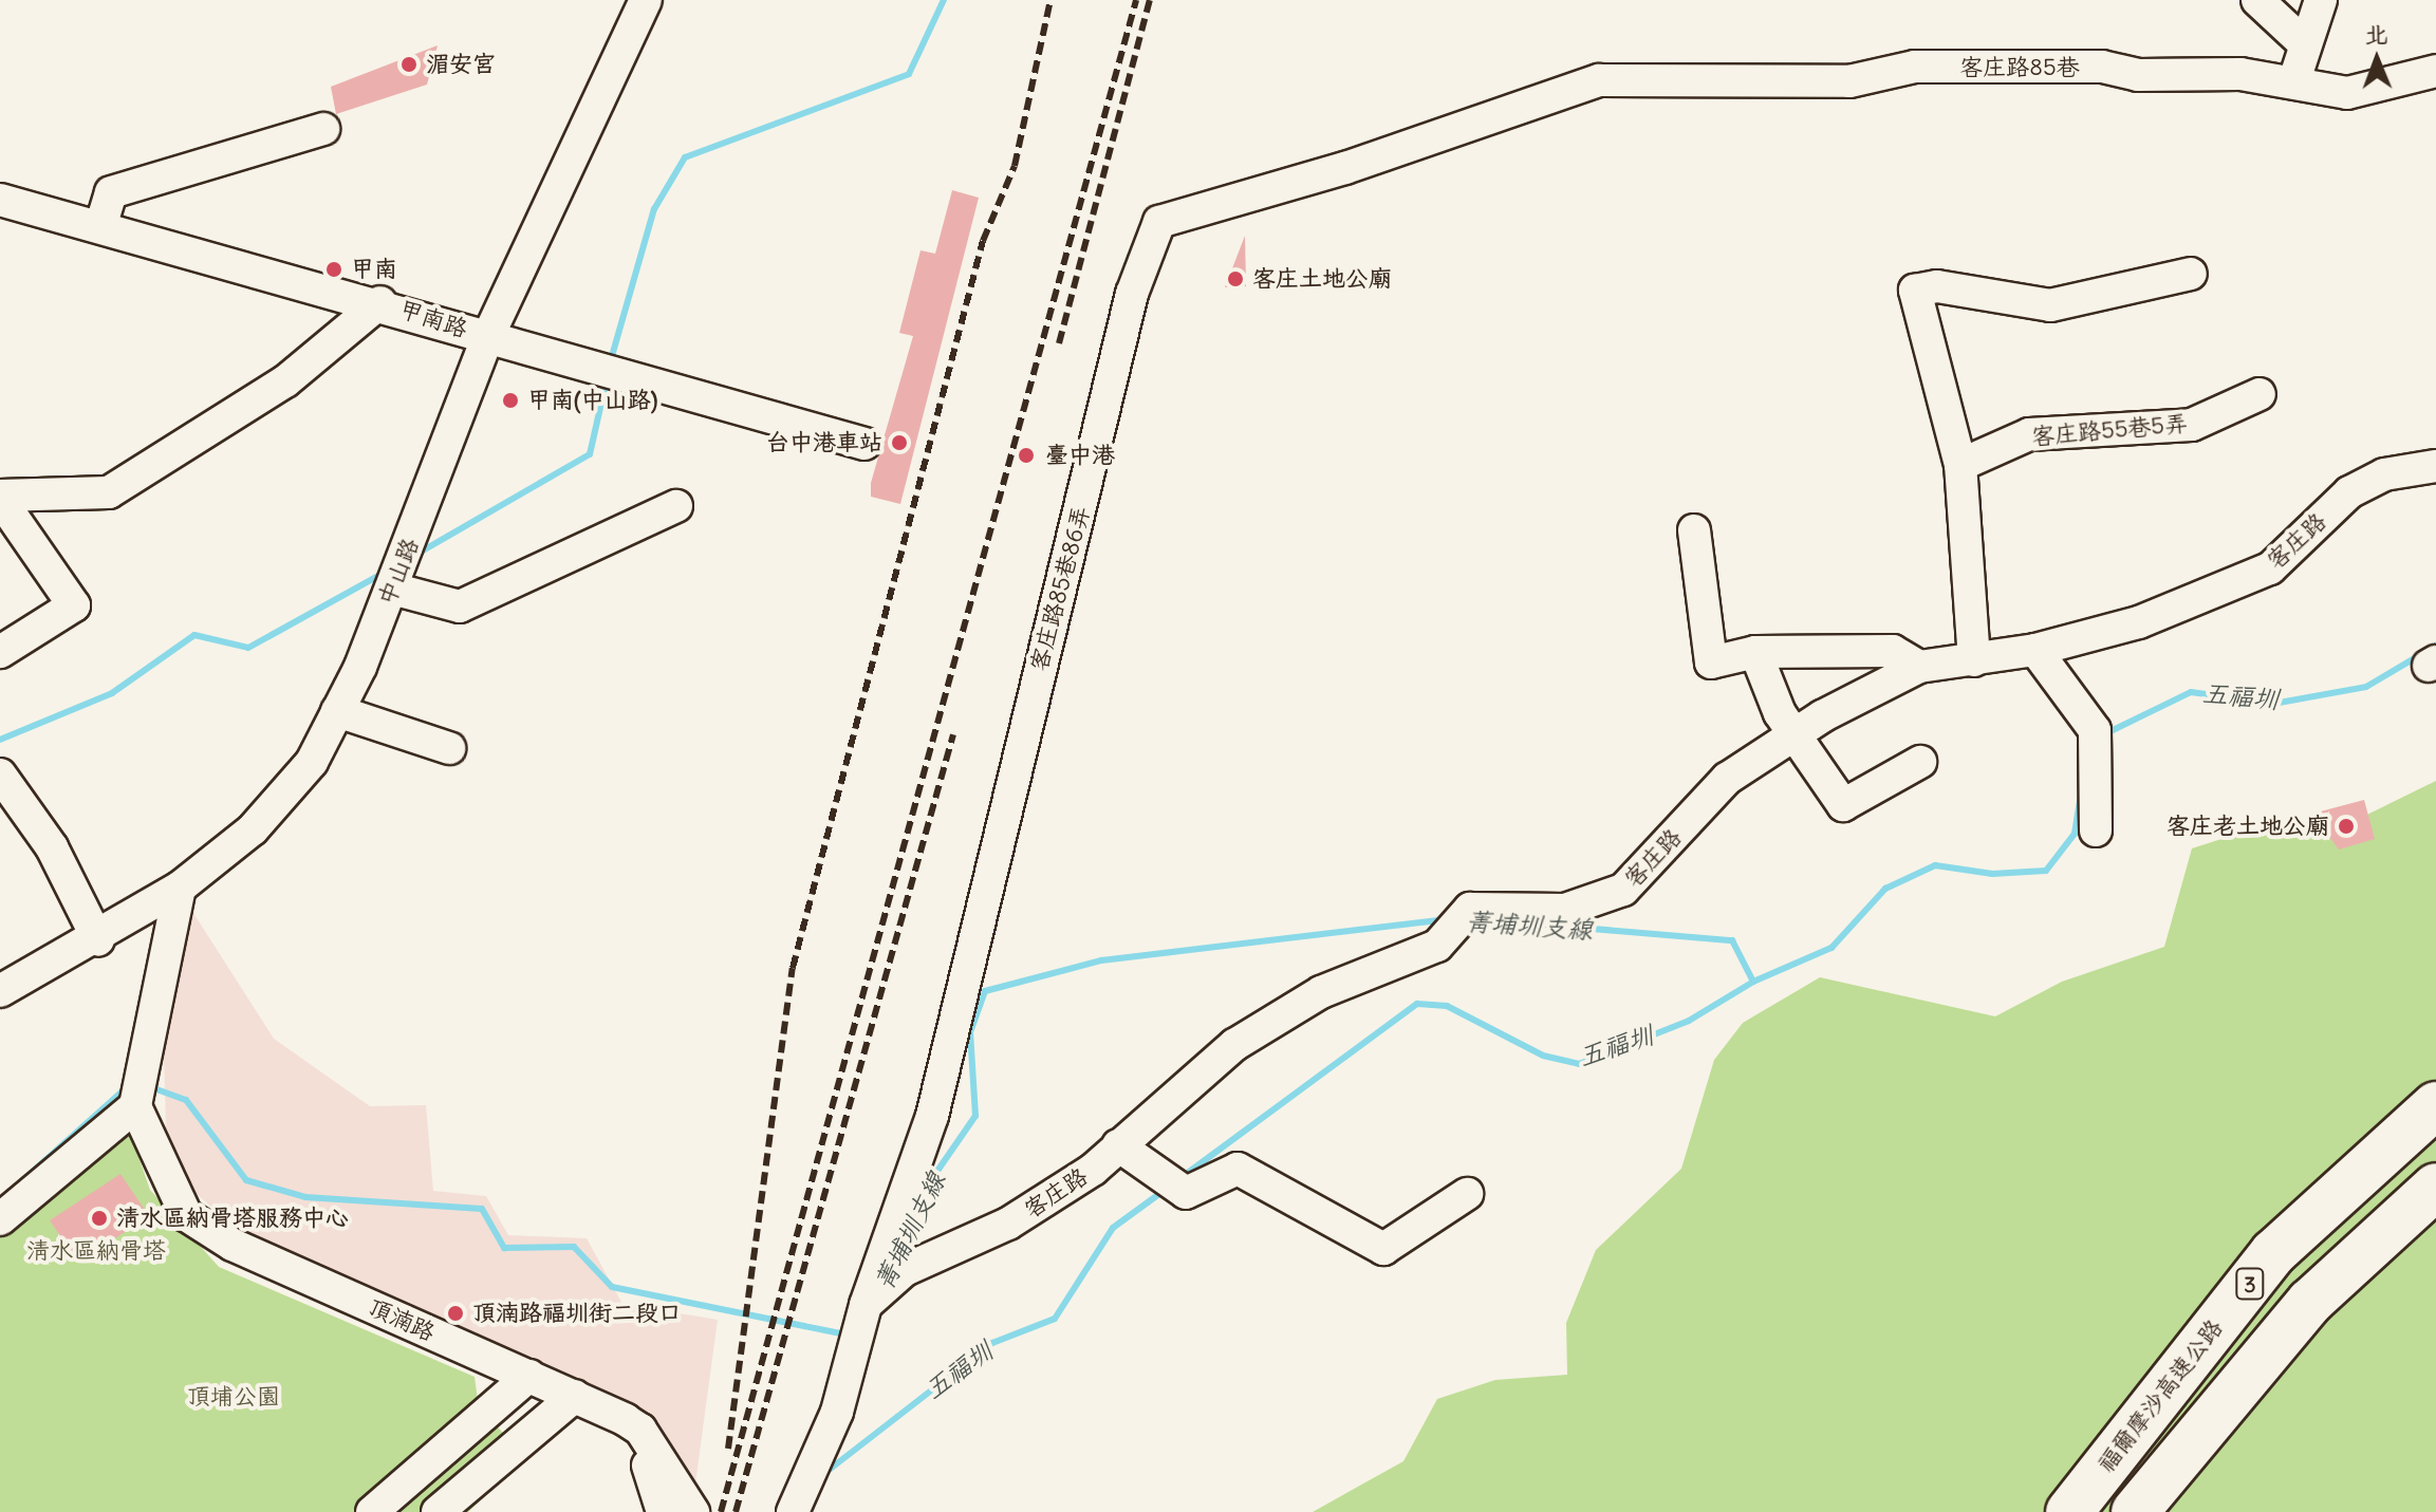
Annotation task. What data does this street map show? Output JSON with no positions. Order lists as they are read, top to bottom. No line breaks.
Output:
{"streets":{"highway":["3","福爾摩沙高速公路"],"street":["客庄路85巷","甲南路","客庄路55巷5弄","客庄路","中山路","客庄路85巷86弄","頂湳路"]},"crossings":[["客庄路85巷","客庄路85巷86弄"],["甲南路","中山路"],["客庄路","客庄路85巷86弄"]],"water":["五福圳","菁埔圳支線"],"parks":["清水區納骨塔","頂埔公園"],"places":["湄安宮","甲南","客庄土地公廟","甲南(中山路)","台中港車站","臺中港","客庄老土地公廟","清水區納骨塔服務中心","頂湳路福圳街二段口"],"north":"top"}
